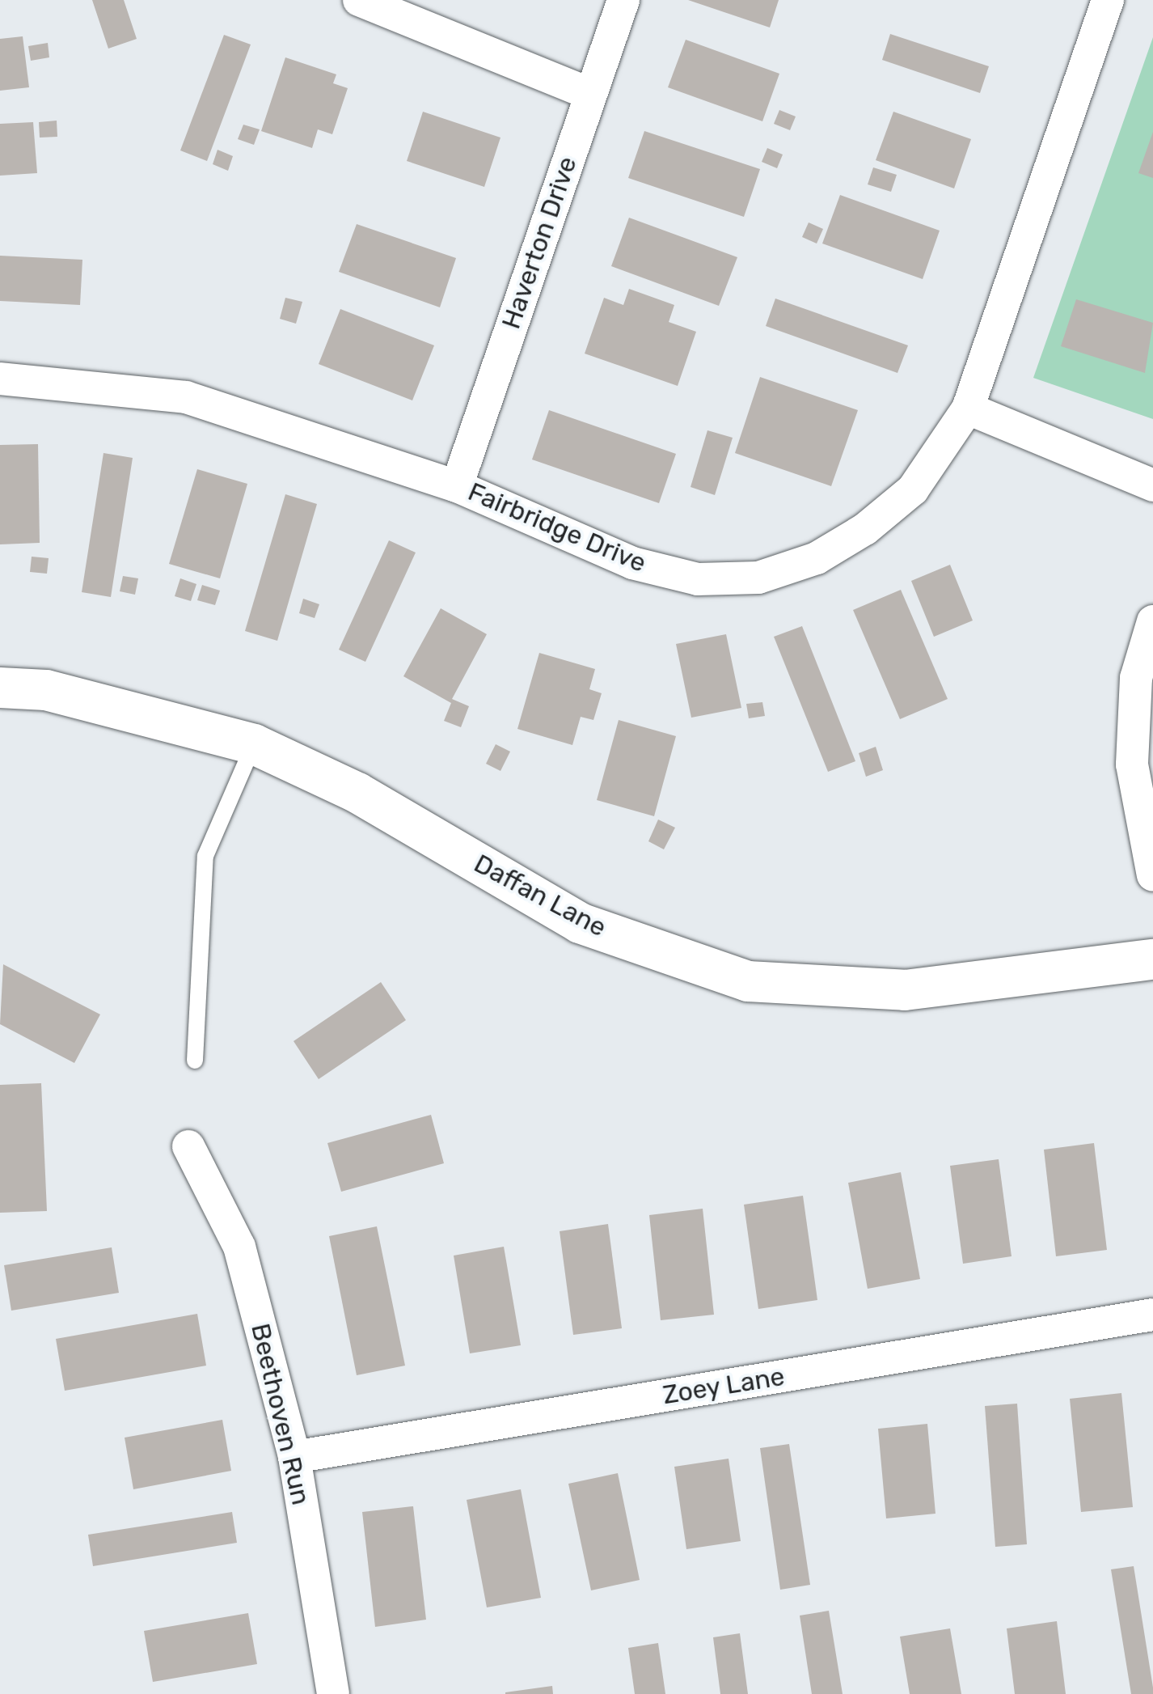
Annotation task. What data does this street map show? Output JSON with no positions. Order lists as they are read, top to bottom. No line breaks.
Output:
{"streets":{"street":["Haverton Drive","Fairbridge Drive","Daffan Lane","Zoey Lane","Beethoven Run"]},"crossings":[["Haverton Drive","Fairbridge Drive"],["Zoey Lane","Beethoven Run"]]}
